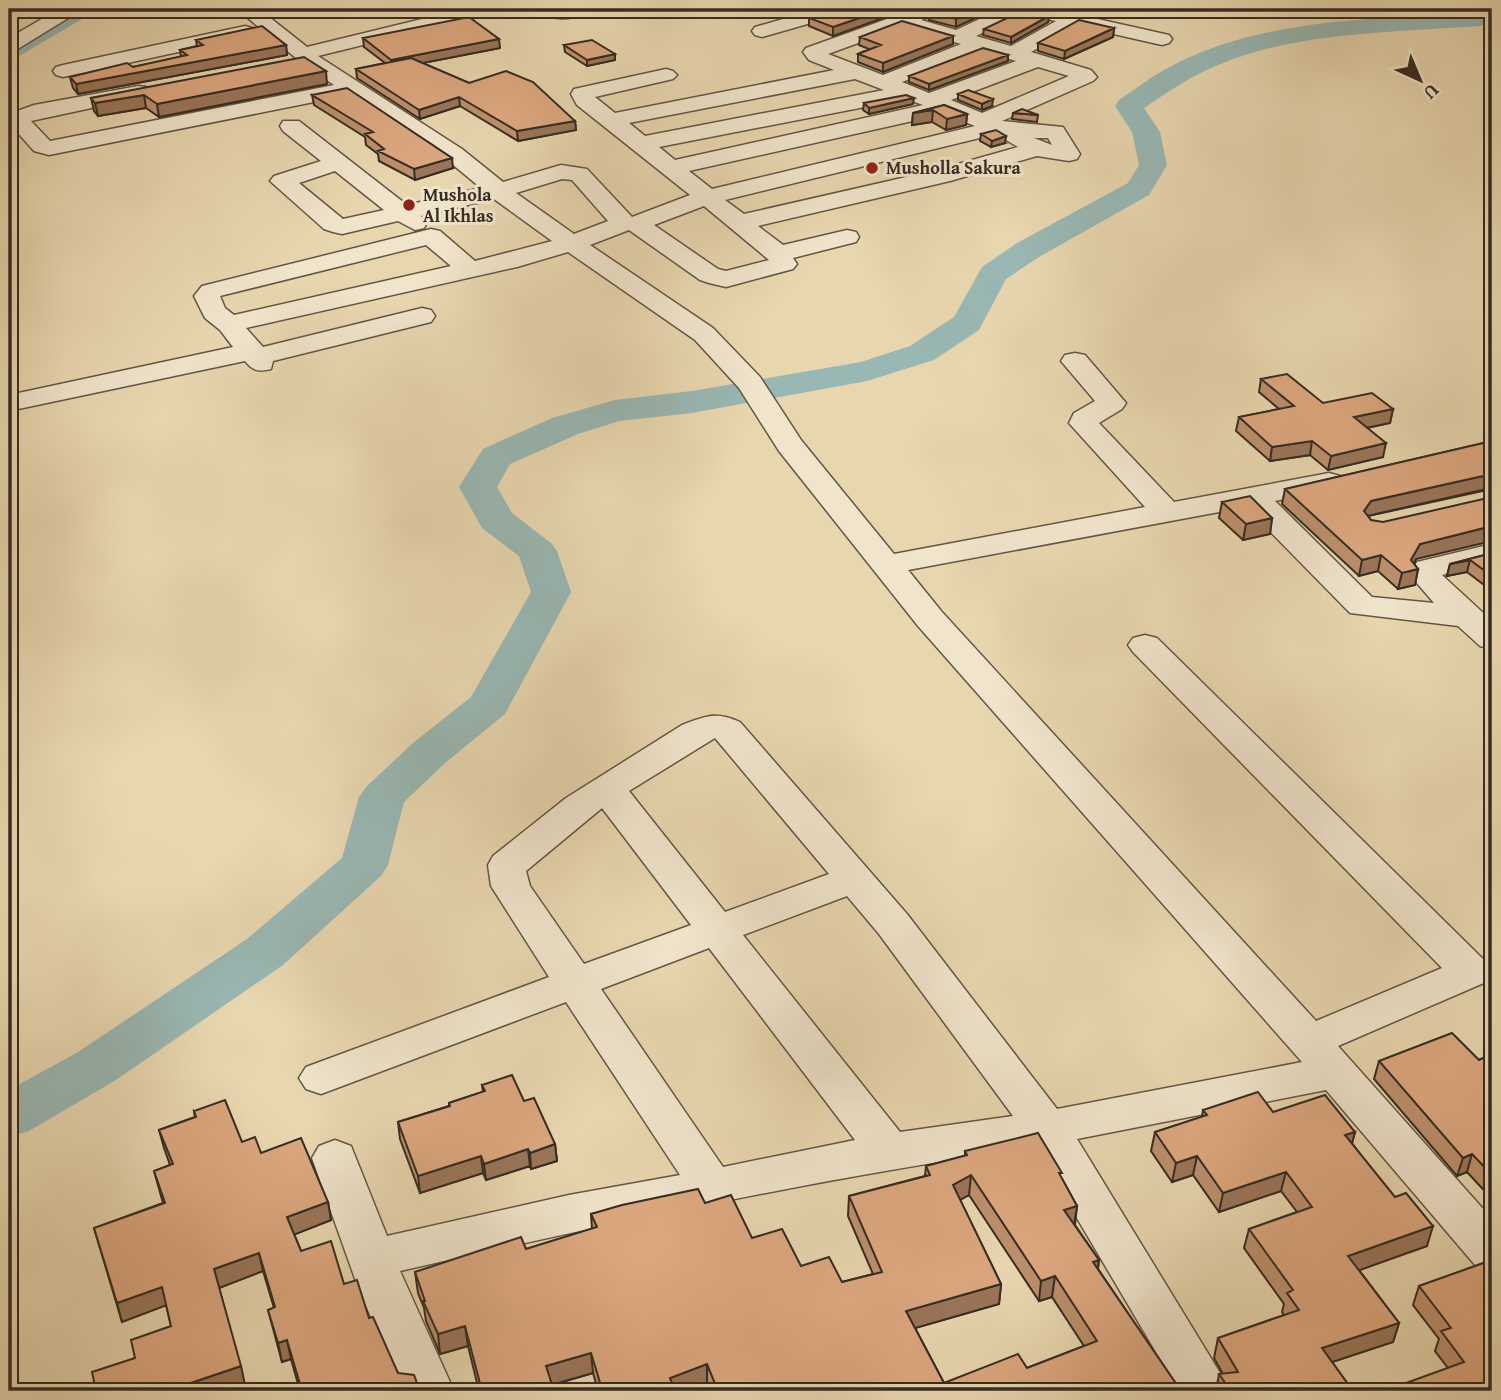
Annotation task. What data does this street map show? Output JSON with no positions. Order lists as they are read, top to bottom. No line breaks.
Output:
{"places":["Musholla Sakura","Mushola Al Ikhlas"],"north":"bottom right"}
